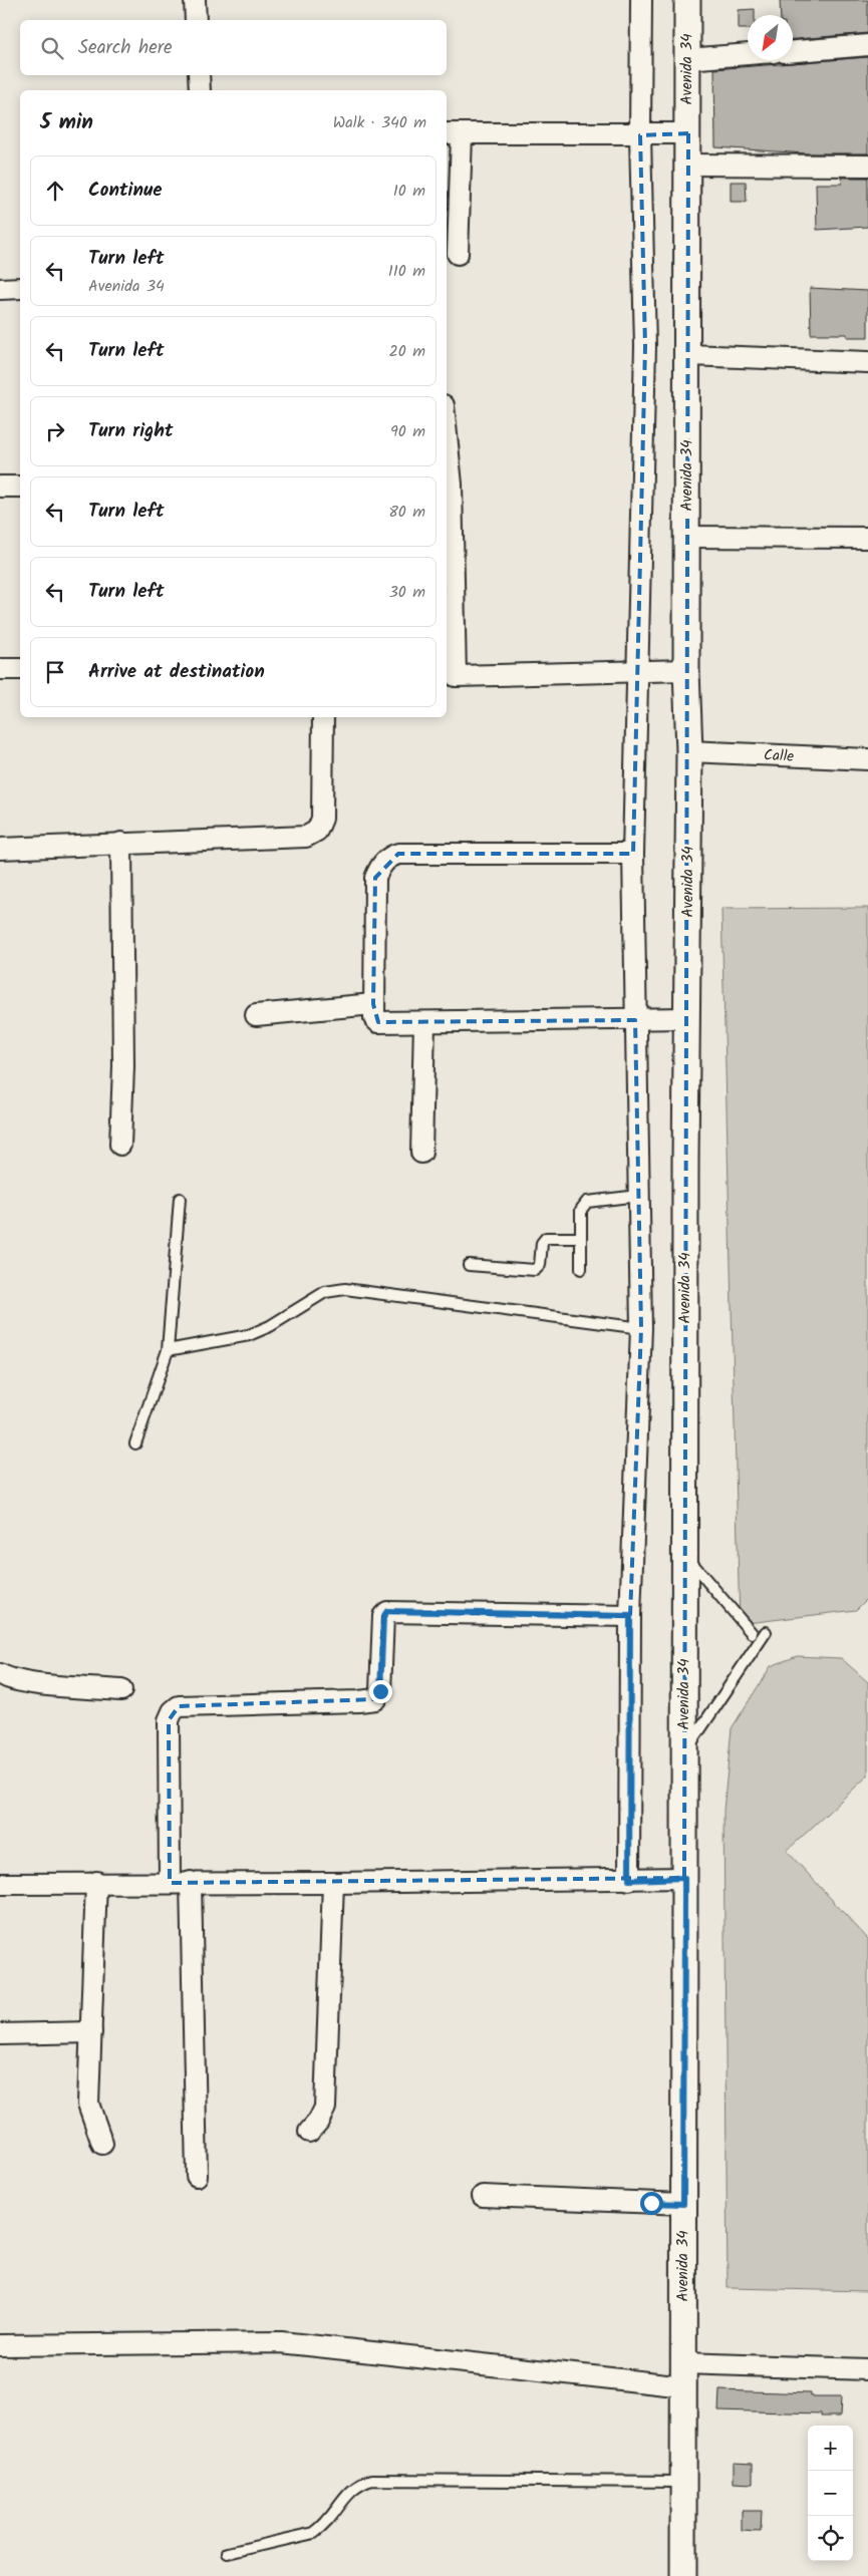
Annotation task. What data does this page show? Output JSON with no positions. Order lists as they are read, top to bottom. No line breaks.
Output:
{"streets":{"street":["Avenida 34","Calle"]},"crossings":[["Avenida 34","Calle"]],"north":"bottom left","page":{"search":"Search here","heading":["5 min","Walk · 340 m"],"list":[["Continue","10 m"],["Turn left","Avenida 34","110 m"],["Turn left","20 m"],["Turn right","90 m"],["Turn left","80 m"],["Turn left","30 m"],"Arrive at destination"],"map_buttons":["+","−"]}}
